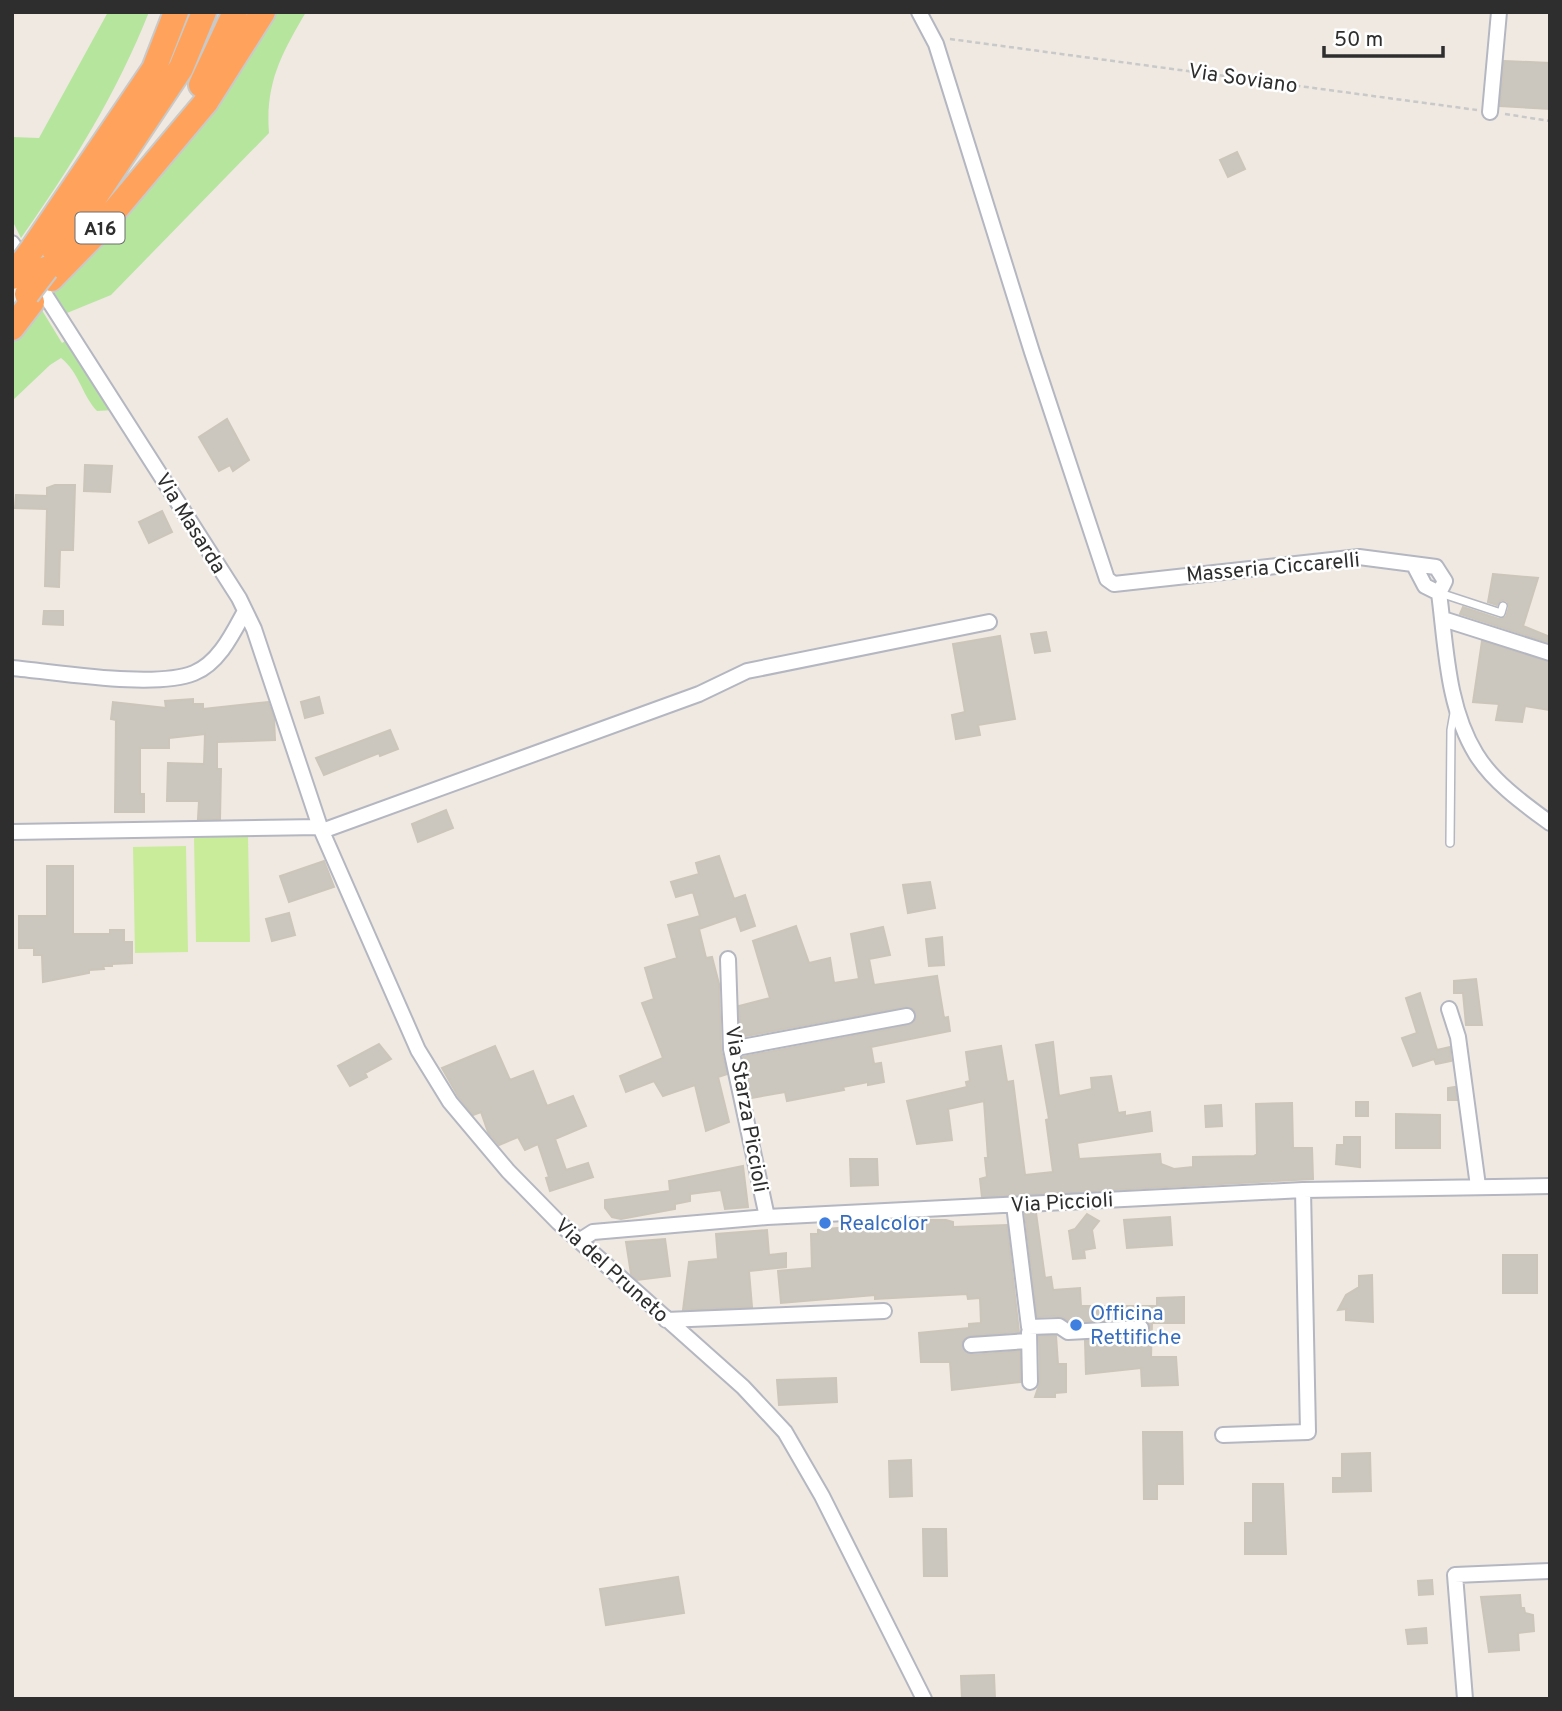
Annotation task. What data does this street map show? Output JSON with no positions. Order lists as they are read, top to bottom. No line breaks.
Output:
{"streets":{"highway":["A16"],"street":["Via Masarda","Masseria Ciccarelli","Via Starza Piccioli","Via Piccioli","Via del Pruneto"],"path":["Via Soviano"]},"crossings":[["Via Soviano","Masseria Ciccarelli"],["Via Masarda","Via del Pruneto"],["Via Starza Piccioli","Via Piccioli"],["Via Piccioli","Via del Pruneto"]],"places":["Realcolor","Officina Rettifiche"],"scale_bar":"50 m"}
